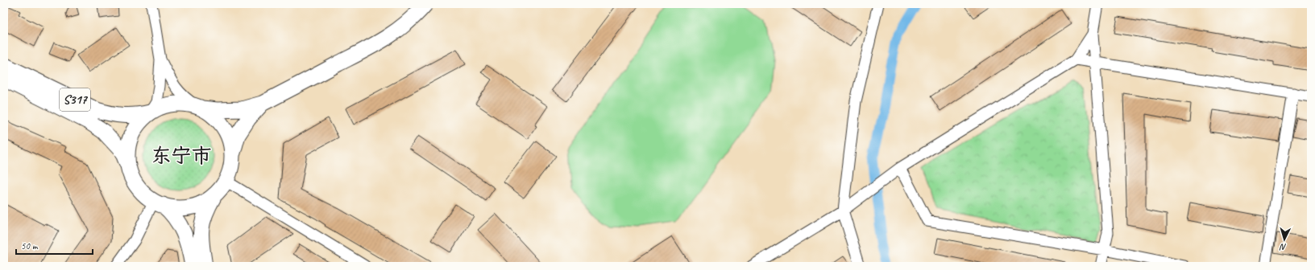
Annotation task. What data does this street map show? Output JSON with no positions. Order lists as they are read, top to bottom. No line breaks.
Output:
{"streets":{"highway":["S317"]},"districts":["东宁市"],"scale_bar":"50 m","north":"bottom"}
